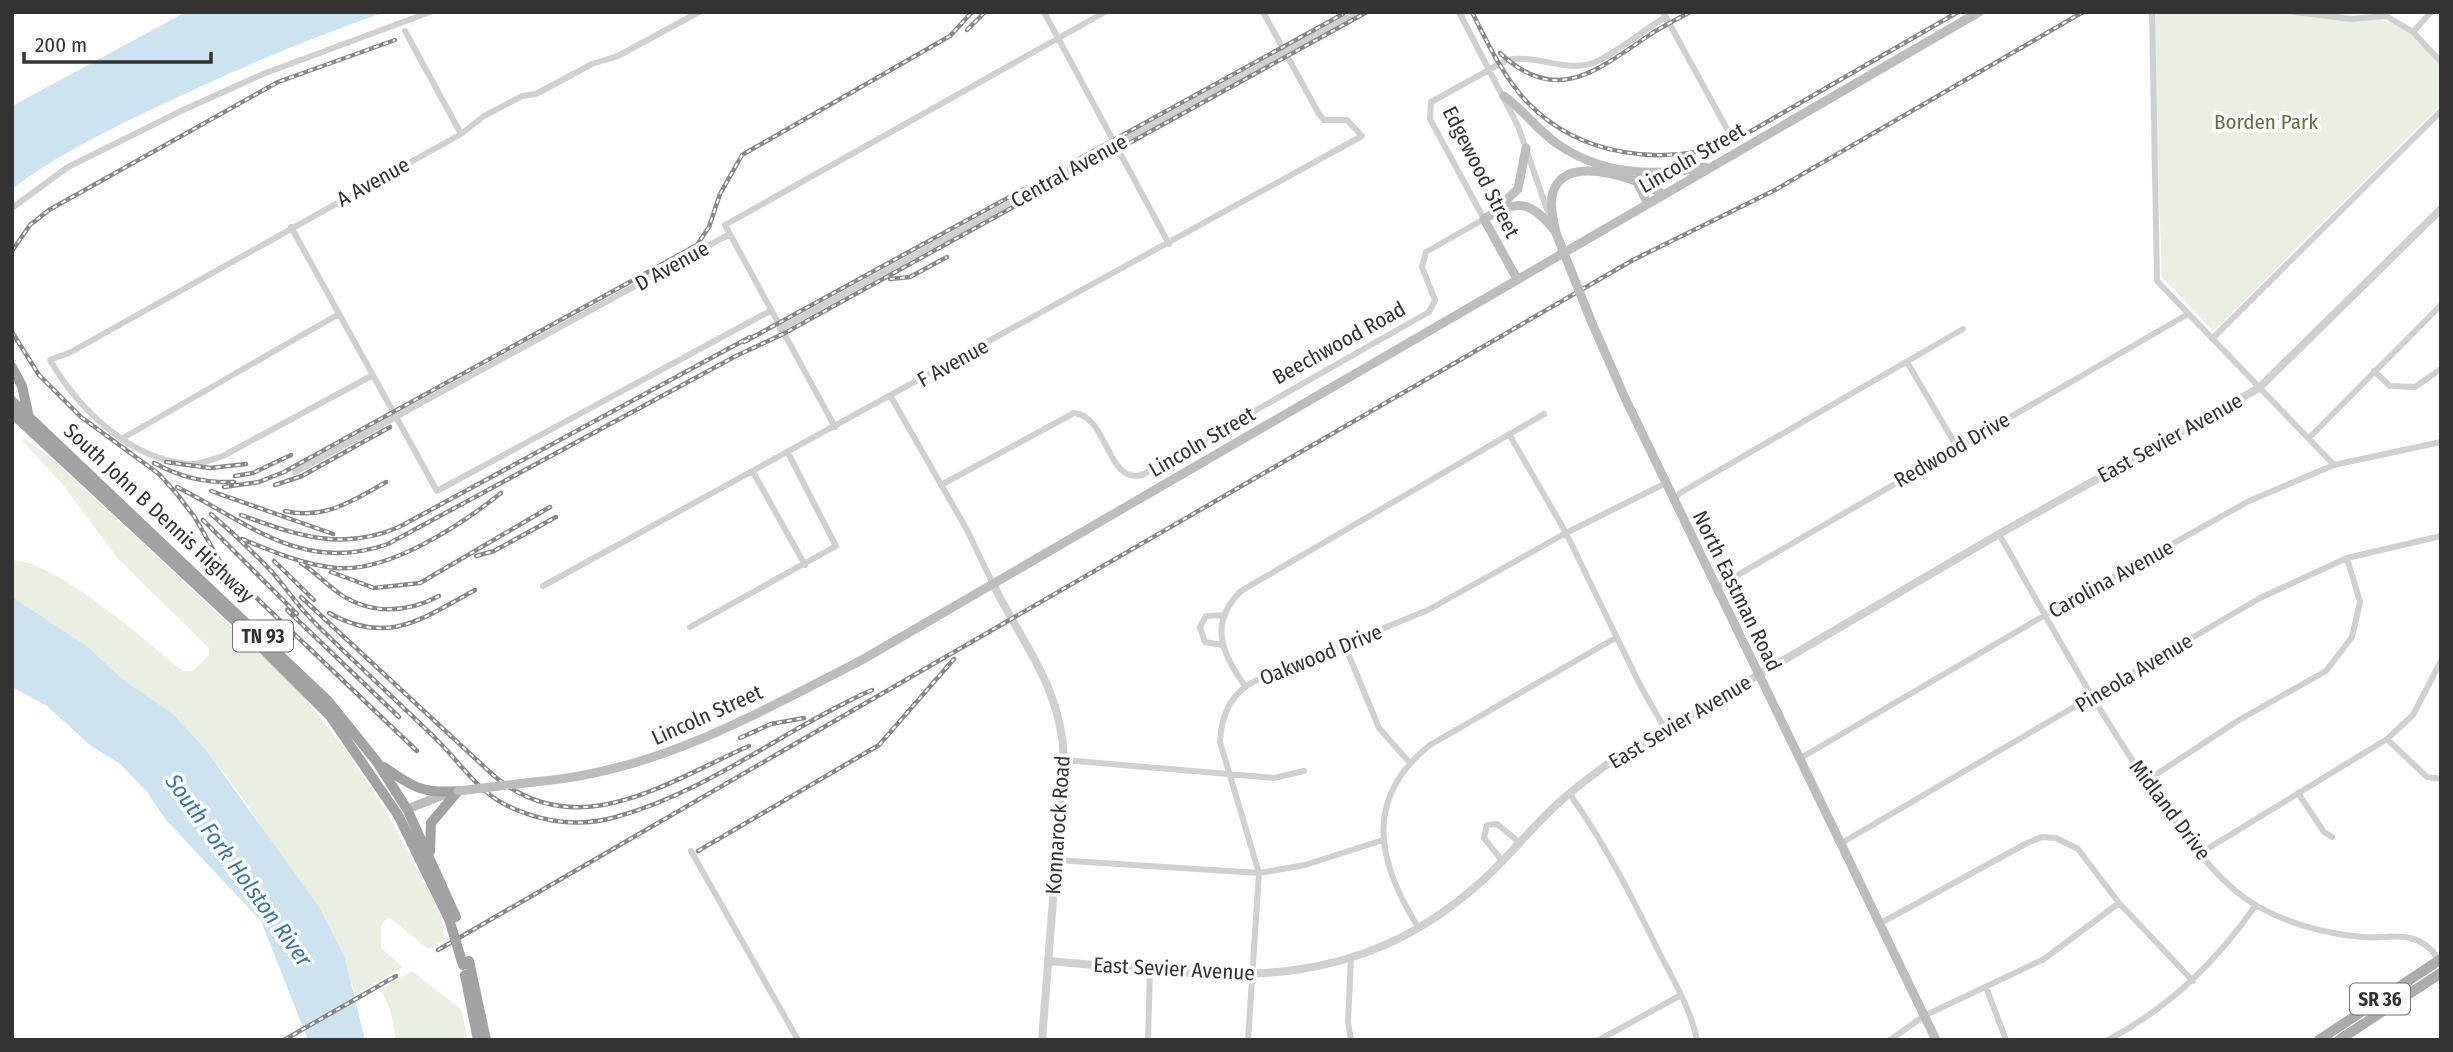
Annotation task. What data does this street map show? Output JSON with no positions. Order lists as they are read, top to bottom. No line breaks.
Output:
{"streets":{"highway":["South John B Dennis Highway","TN 93"],"main road":["Lincoln Street","Edgewood Street","North Eastman Road","SR 36"],"street":["Central Avenue","A Avenue","D Avenue","Beechwood Road","F Avenue","East Sevier Avenue","Redwood Drive","Carolina Avenue","Oakwood Drive","Pineola Avenue","Midland Drive","Konnarock Road"]},"crossings":[["Lincoln Street","Edgewood Street"],["Lincoln Street","South John B Dennis Highway"],["Lincoln Street","Konnarock Road"],["Central Avenue","F Avenue"],["Edgewood Street","Beechwood Road"],["Edgewood Street","North Eastman Road"],["East Sevier Avenue","North Eastman Road"],["East Sevier Avenue","Oakwood Drive"],["East Sevier Avenue","Midland Drive"],["East Sevier Avenue","Konnarock Road"],["Redwood Drive","North Eastman Road"],["South John B Dennis Highway","TN 93"],["Carolina Avenue","North Eastman Road"],["Carolina Avenue","Midland Drive"],["North Eastman Road","Oakwood Drive"],["North Eastman Road","Pineola Avenue"],["Pineola Avenue","Midland Drive"],["Midland Drive","SR 36"]],"water":["South Fork Holston River"],"parks":["Borden Park"],"scale_bar":"200 m"}
